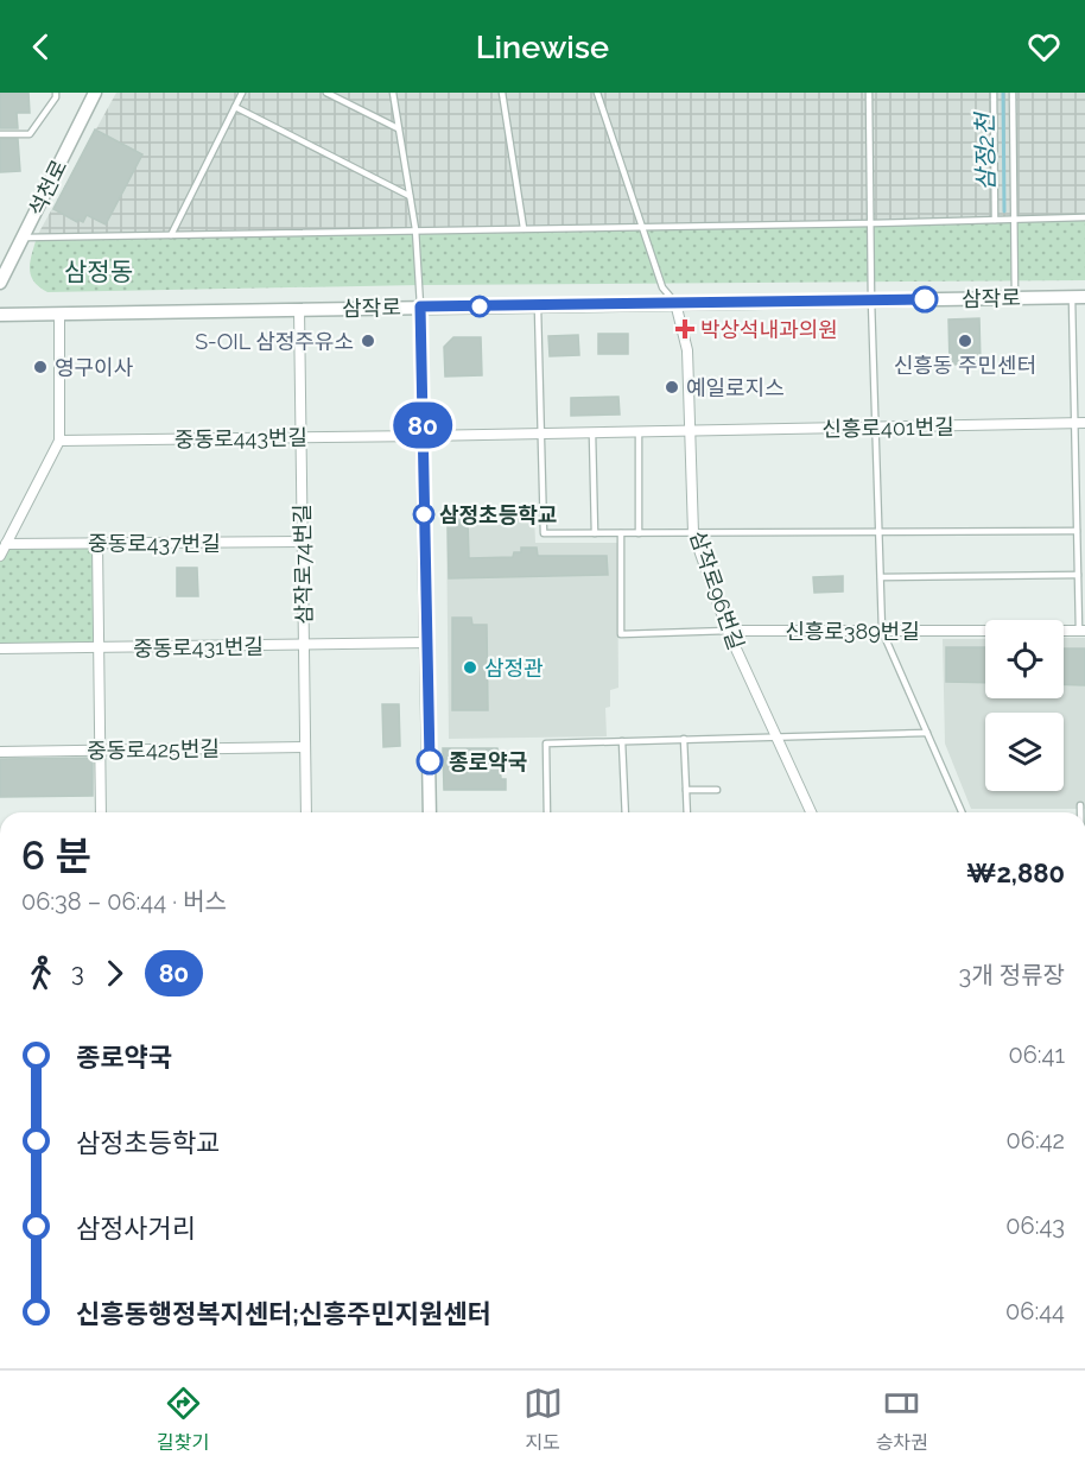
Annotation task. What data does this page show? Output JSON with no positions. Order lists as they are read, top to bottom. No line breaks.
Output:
{"streets":{"street":["석천로","삼작로","신흥로401번길","중동로443번길","중동로437번길","삼작로74번길","삼작로96번길","신흥로389번길","중동로431번길","중동로425번길"]},"crossings":[["삼작로","삼작로74번길"],["삼작로","삼작로96번길"],["신흥로401번길","중동로443번길"],["신흥로401번길","삼작로96번길"],["중동로443번길","삼작로74번길"],["중동로437번길","삼작로74번길"],["삼작로74번길","중동로431번길"],["삼작로74번길","중동로425번길"],["삼작로96번길","신흥로389번길"]],"districts":["삼정동"],"water":["삼정2천"],"places":{"health":["박상석내과의원"],"other":["S-OIL 삼정주유소","신흥동 주민센터","영구이사","예일로지스","삼정초등학교","삼정관","종로약국"]},"lines":["bus line 80"],"page":{"header":"Linewise","on_map":"80","heading":["6 분","06:38 – 06:44 · 버스","₩2,880"],"legs":["3","80","3개 정류장"],"list":[{"name":"종로약국","value":"06:41"},{"name":"삼정초등학교","value":"06:42"},{"name":"삼정사거리","value":"06:43"},{"name":"신흥동행정복지센터;신흥주민지원센터","value":"06:44"}],"tabs":["길찾기","지도","승차권"]}}
